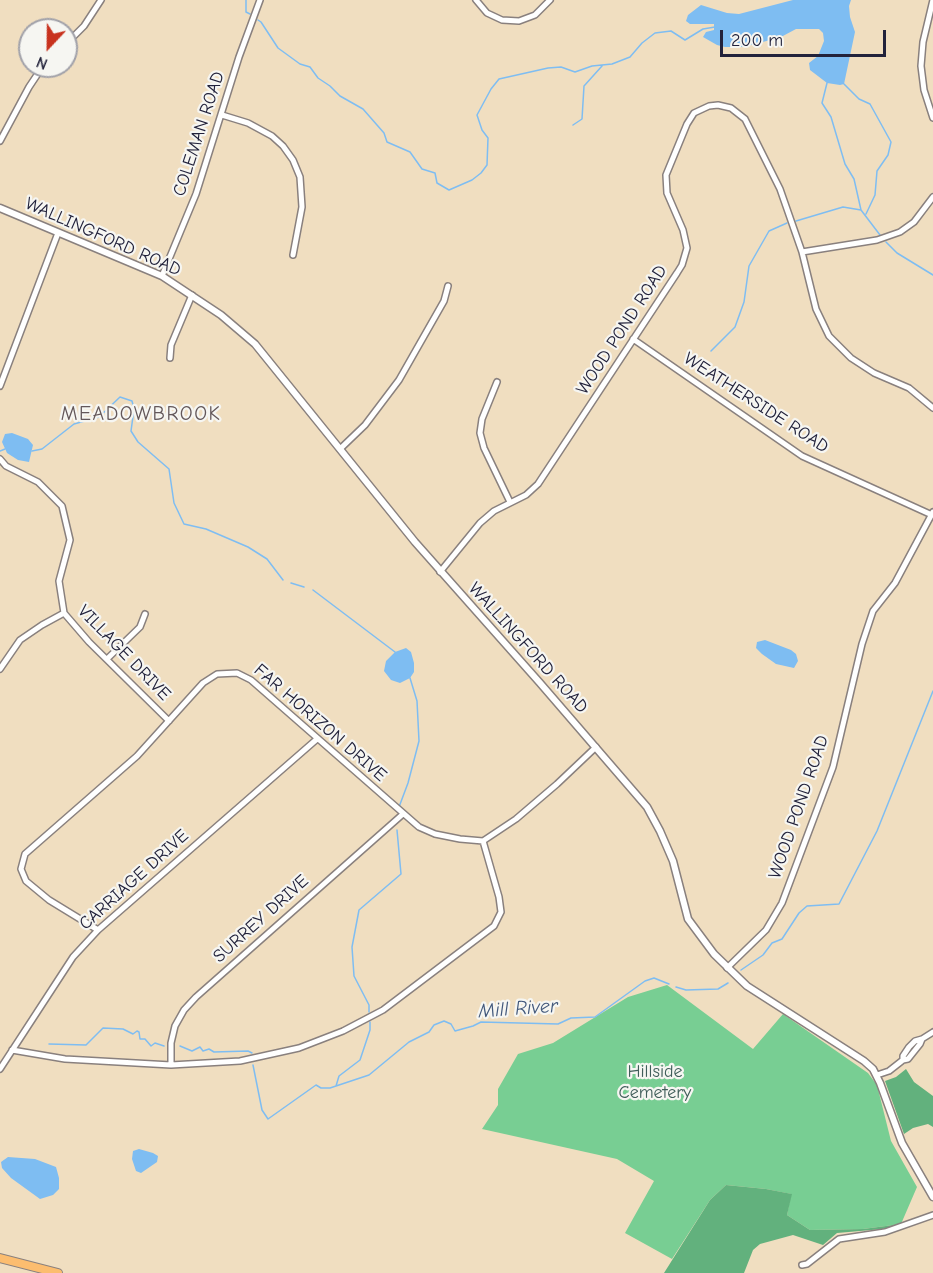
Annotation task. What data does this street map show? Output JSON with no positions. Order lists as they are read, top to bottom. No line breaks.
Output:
{"streets":{"street":["COLEMAN ROAD","WALLINGFORD ROAD","WOOD POND ROAD","WEATHERSIDE ROAD","VILLAGE DRIVE","FAR HORIZON DRIVE","CARRIAGE DRIVE","SURREY DRIVE"]},"crossings":[["COLEMAN ROAD","WALLINGFORD ROAD"],["WALLINGFORD ROAD","WOOD POND ROAD"],["WOOD POND ROAD","WEATHERSIDE ROAD"],["VILLAGE DRIVE","FAR HORIZON DRIVE"],["FAR HORIZON DRIVE","CARRIAGE DRIVE"],["FAR HORIZON DRIVE","SURREY DRIVE"]],"districts":["MEADOWBROOK"],"water":["Mill River"],"parks":["Hillside Cemetery"],"scale_bar":"200 m","north":"bottom"}
